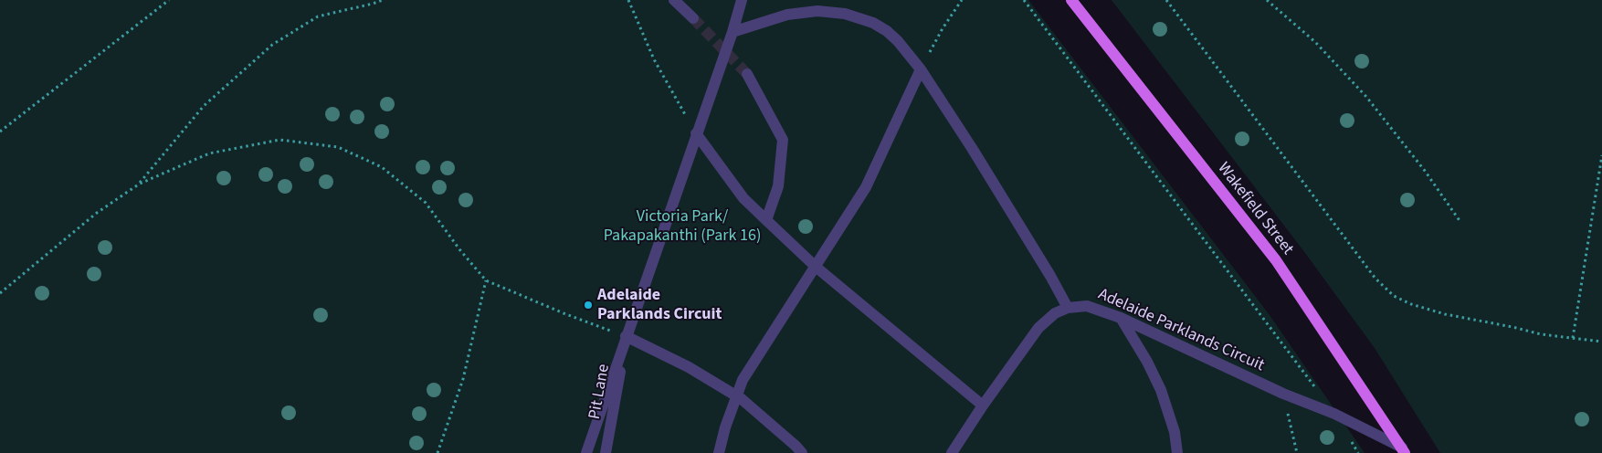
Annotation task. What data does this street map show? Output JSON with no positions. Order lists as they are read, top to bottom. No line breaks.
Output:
{"streets":{"main road":["Wakefield Street"],"lane":["Adelaide Parklands Circuit","Pit Lane"]},"crossings":[["Wakefield Street","Adelaide Parklands Circuit"]],"parks":["Victoria Park/ Pakapakanthi (Park 16)"],"places":["Adelaide Parklands Circuit"]}
